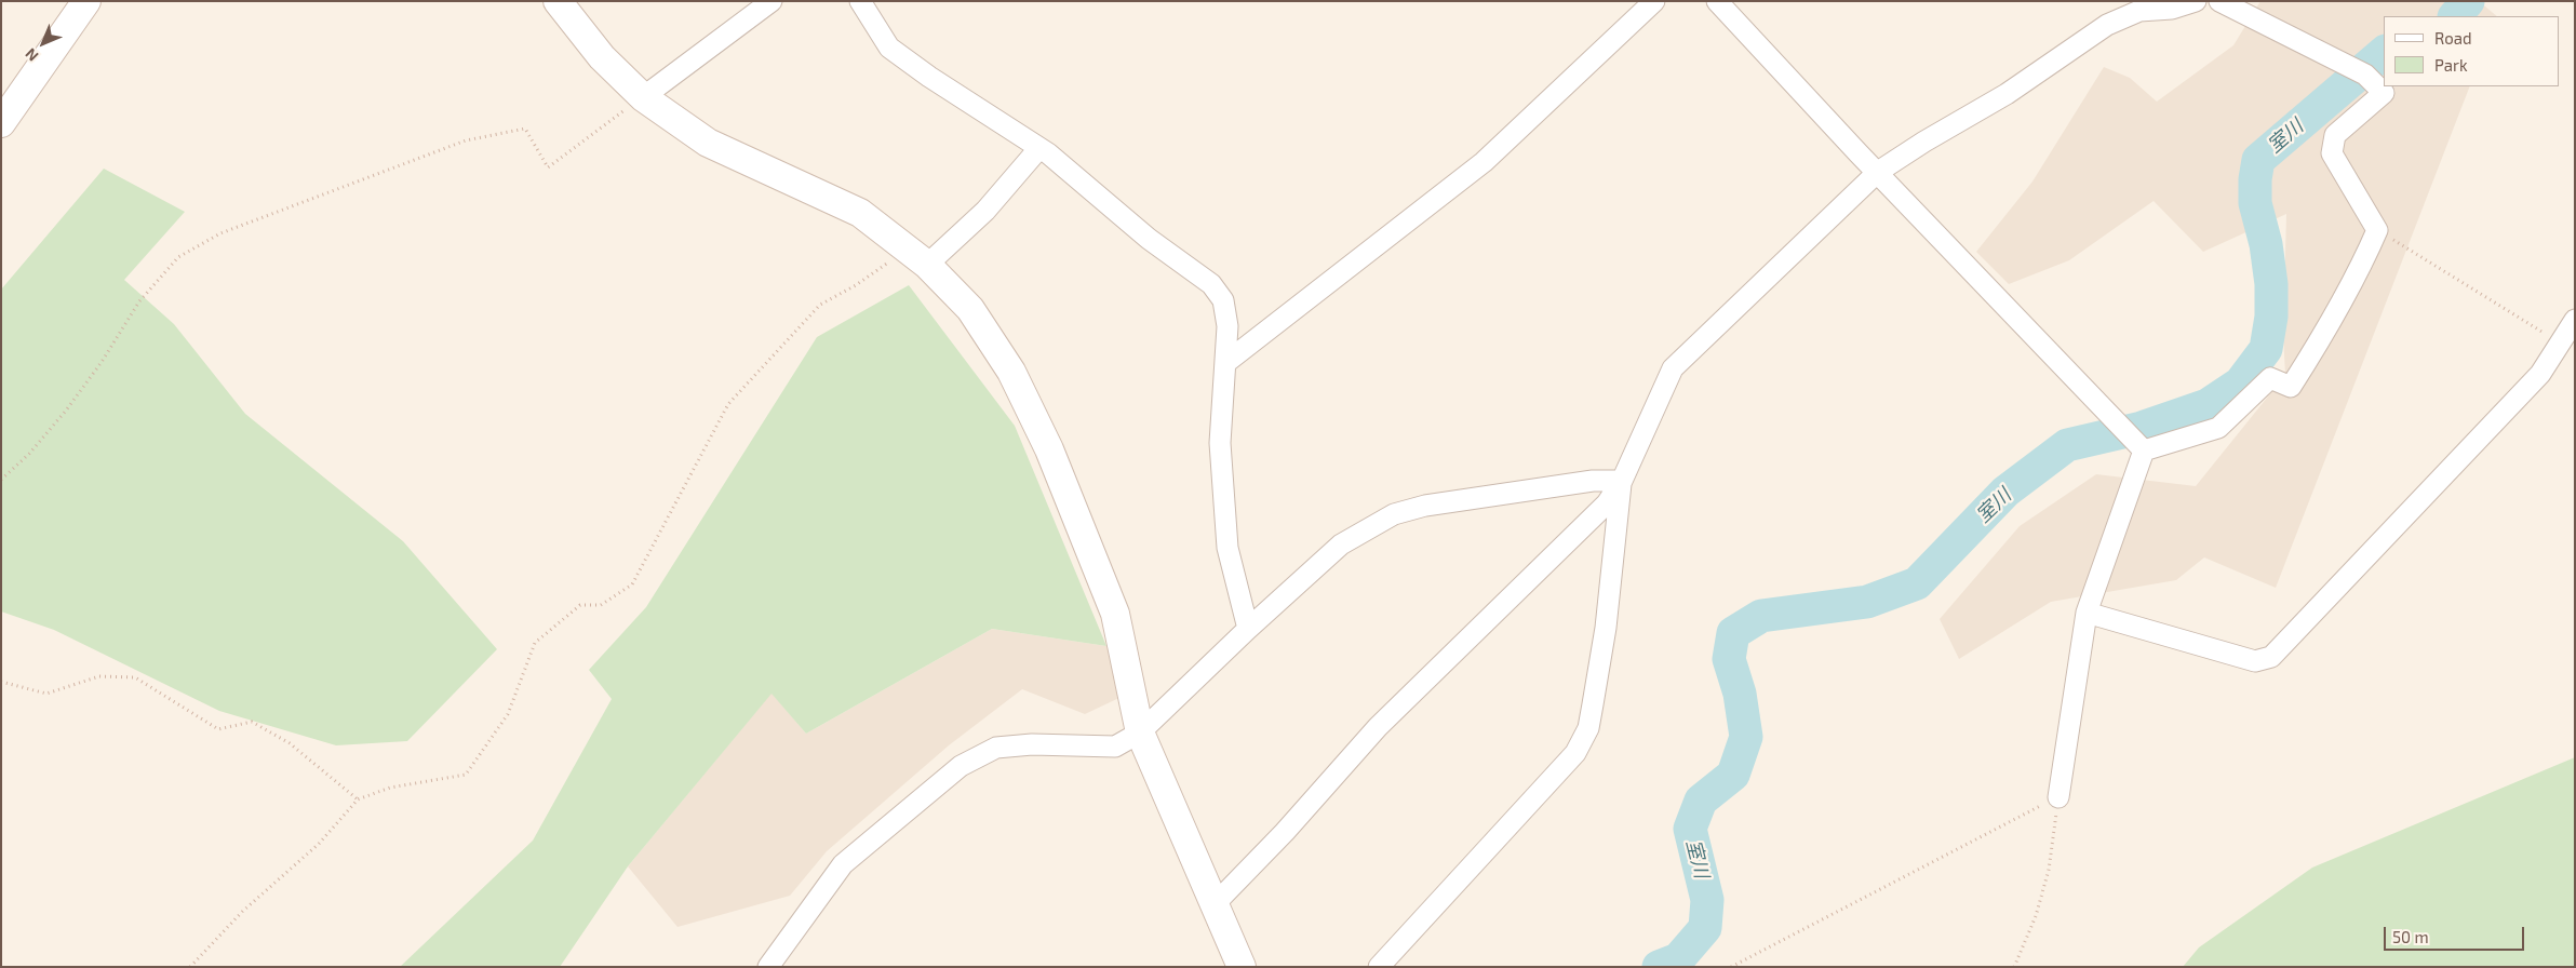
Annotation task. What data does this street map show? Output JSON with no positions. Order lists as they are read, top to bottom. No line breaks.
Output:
{"water":["室川"],"legend":["Road","Park"],"scale_bar":"50 m","north":"bottom left"}
